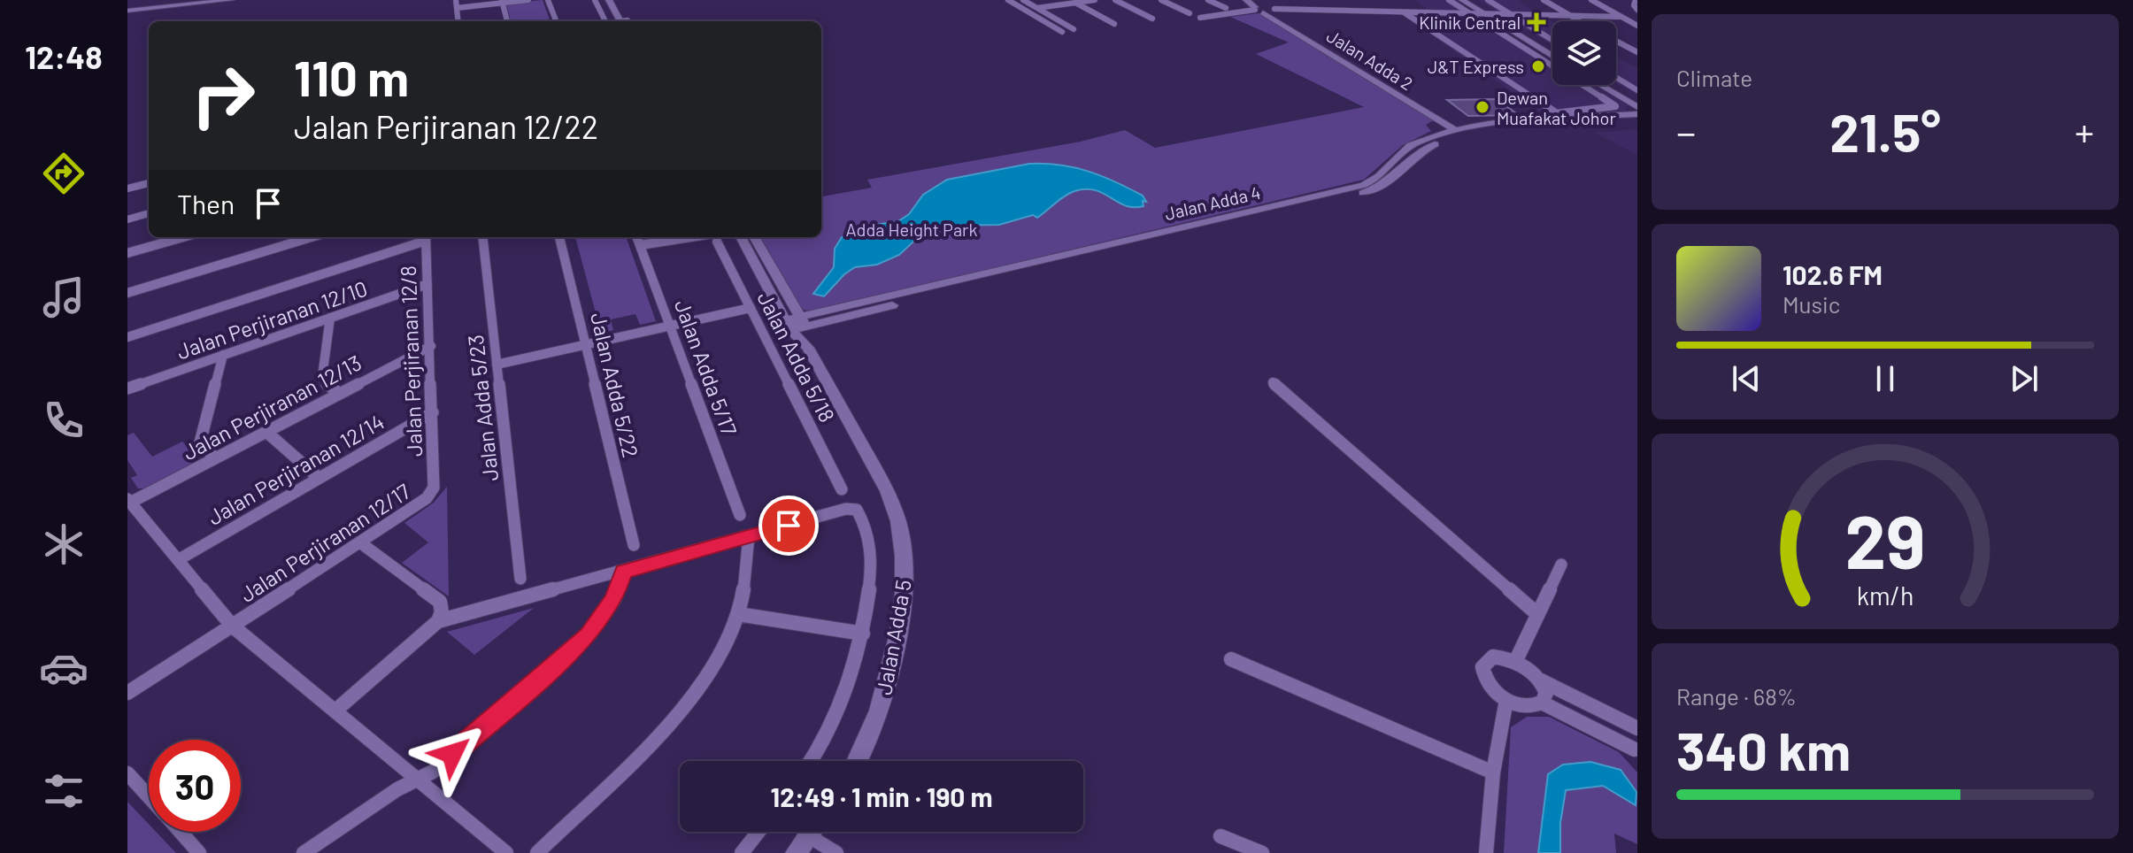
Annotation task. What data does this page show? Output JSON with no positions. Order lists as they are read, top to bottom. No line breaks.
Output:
{"streets":{"street":["Jalan Adda 2","Jalan Adda 4","Jalan Perjiranan 12/10","Jalan Adda 5/18","Jalan Perjiranan 12/8","Jalan Adda 5/17","Jalan Adda 5/22","Jalan Perjiranan 12/13","Jalan Adda 5/23","Jalan Perjiranan 12/14","Jalan Perjiranan 12/17","Jalan Adda 5"]},"crossings":[["Jalan Adda 2","Jalan Adda 4"],["Jalan Adda 4","Jalan Adda 5"],["Jalan Perjiranan 12/10","Jalan Perjiranan 12/8"],["Jalan Perjiranan 12/8","Jalan Perjiranan 12/13"],["Jalan Perjiranan 12/8","Jalan Perjiranan 12/14"],["Jalan Perjiranan 12/8","Jalan Perjiranan 12/17"]],"parks":["Adda Height Park"],"places":{"health":["Klinik Central"],"other":["J&T Express","Dewan Muafakat Johor"]},"page":{"tabs":"12:48","tile":["Climate",["Range · 68%","340 km"]],"turn":["110 m","Jalan Perjiranan 12/22"],"heat":["−","21.5°","+"],"then":"Then","song":["102.6 FM","Music"],"limit":"30","trip":"12:49 · 1 min · 190 m","gauge":["29","km/h"]}}
